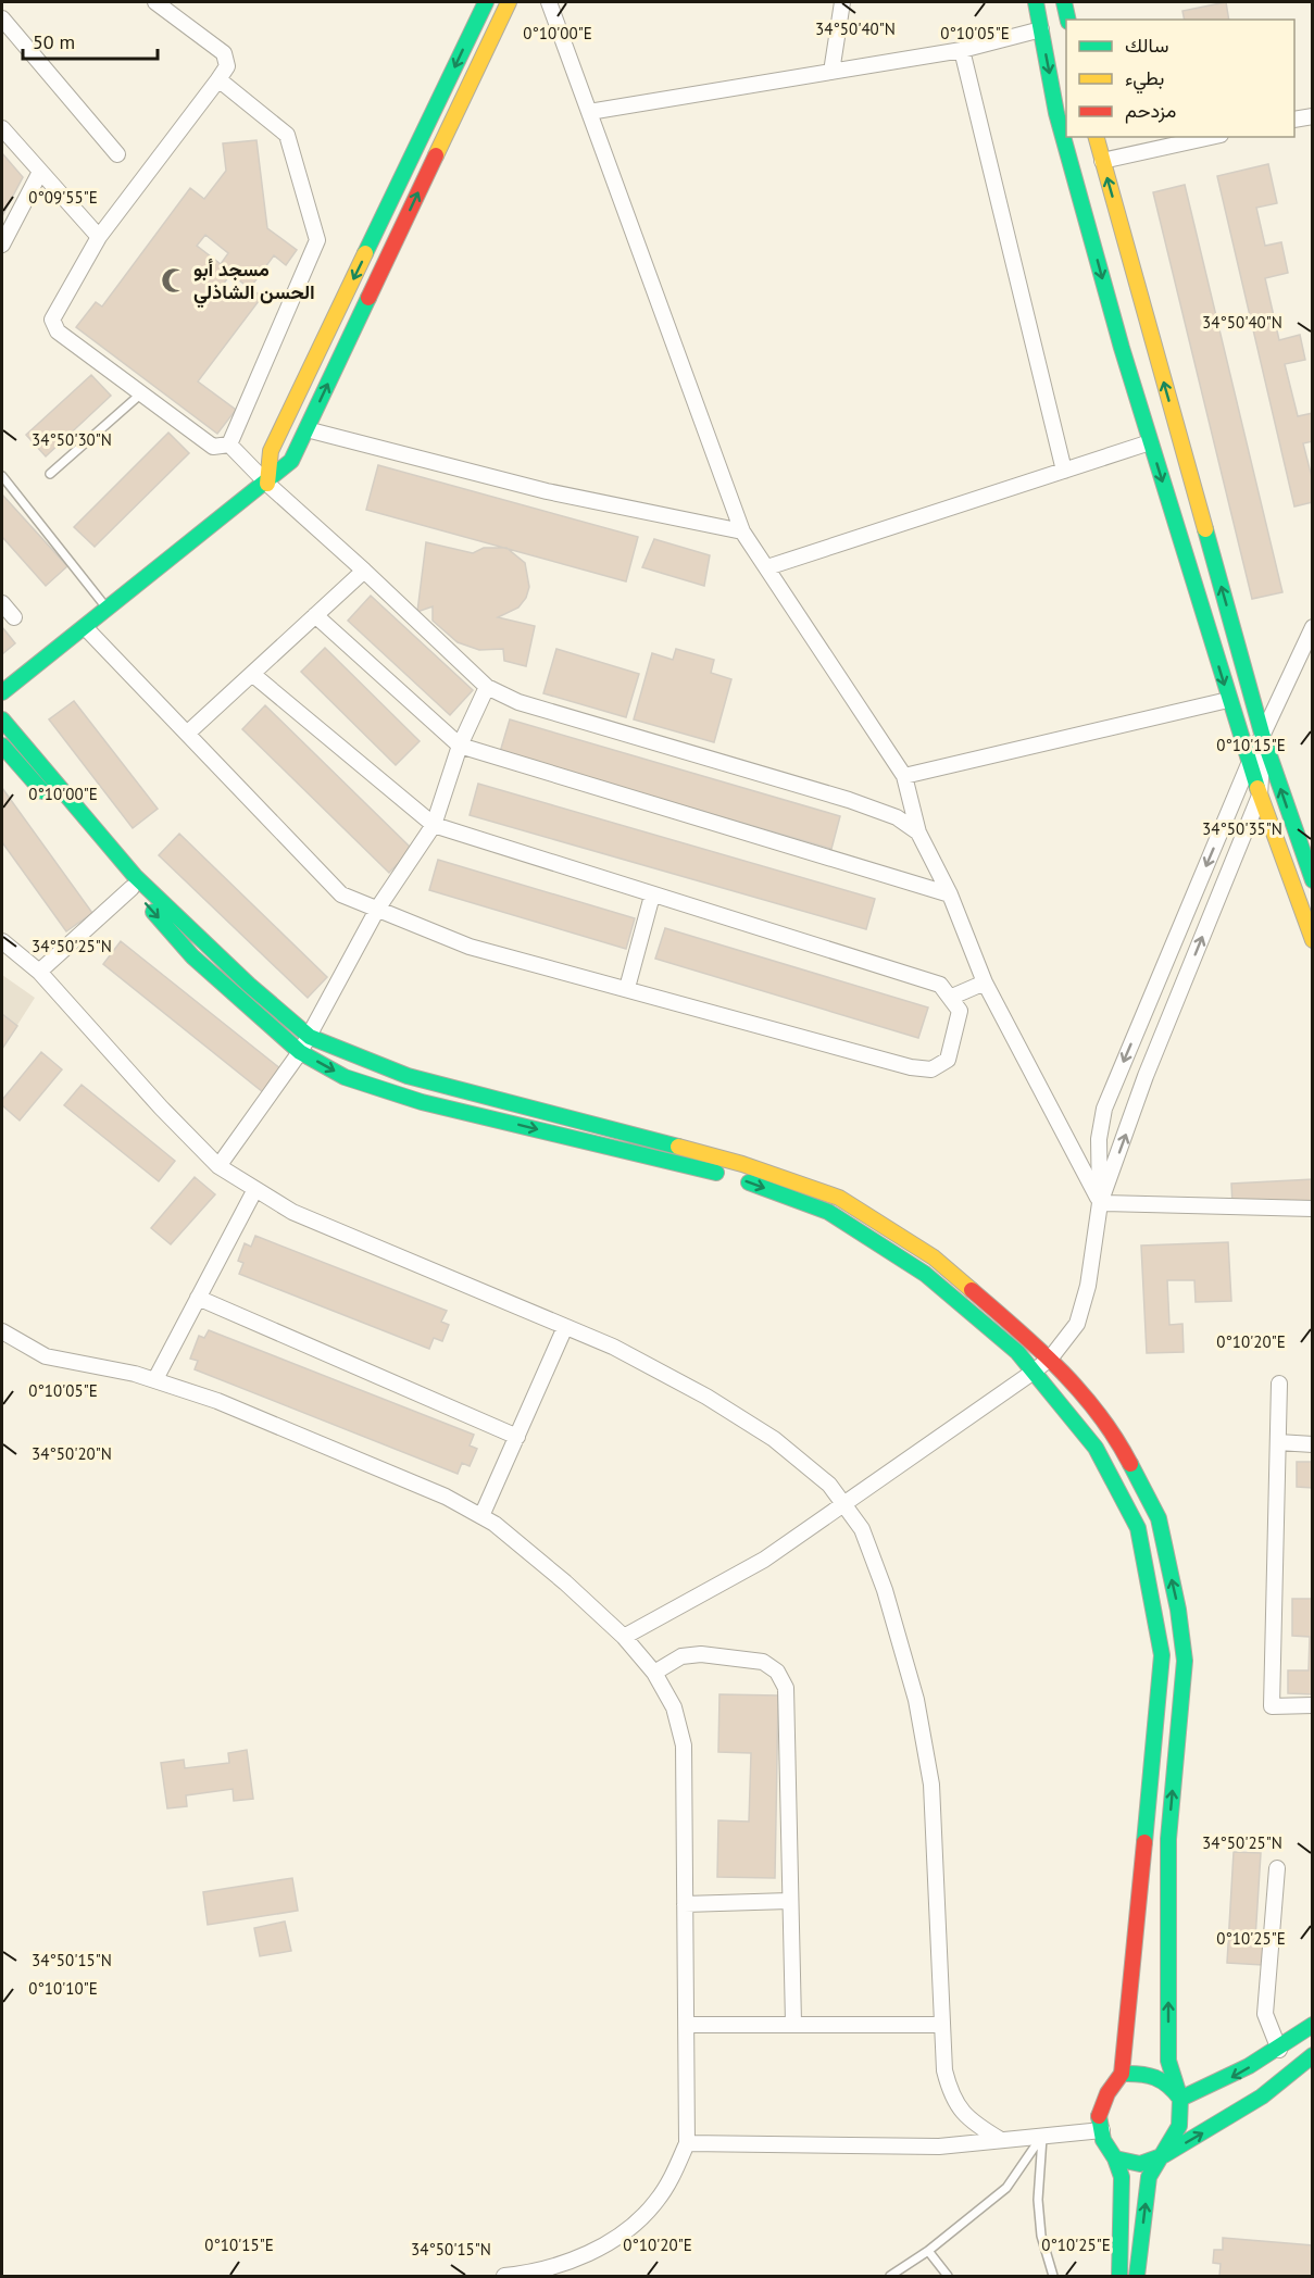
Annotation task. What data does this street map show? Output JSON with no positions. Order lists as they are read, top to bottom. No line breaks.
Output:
{"places":{"mosque":["مسجد أبو الحسن الشاذلي"]},"legend":["سالك","بطيء","مزدحم"],"scale_bar":"50 m","coordinates":["34°50'40\"N","0°10'00\"E","0°10'05\"E","0°09'55\"E","34°50'30\"N","0°10'15\"E","34°50'35\"N","34°50'25\"N","0°10'20\"E","34°50'20\"N","0°10'25\"E","34°50'15\"N","0°10'10\"E"]}
